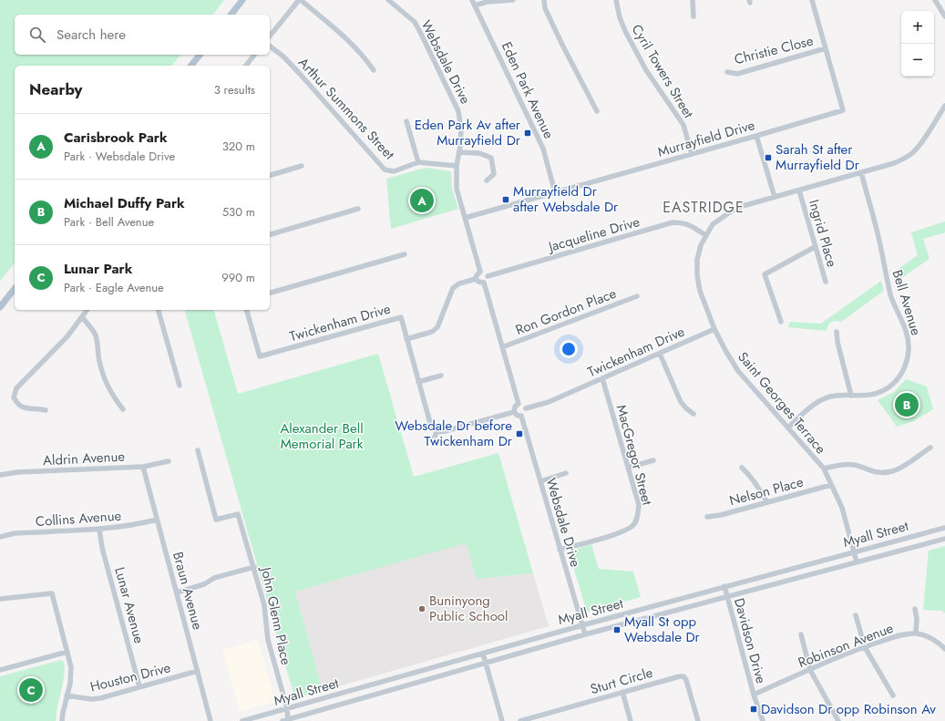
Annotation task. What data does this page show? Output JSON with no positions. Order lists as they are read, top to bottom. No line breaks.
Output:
{"streets":{"street":["Christie Close","Websdale Drive","Cyril Towers Street","Eden Park Avenue","Arthur Summons Street","Murrayfield Drive","Ingrid Place","Jacqueline Drive","Bell Avenue","Ron Gordon Place","Twickenham Drive","Saint Georges Terrace","MacGregor Street","Aldrin Avenue","Nelson Place","Collins Avenue","Myall Street","Braun Avenue","Lunar Avenue","John Glenn Place","Davidson Drive","Robinson Avenue","Houston Drive","Sturt Circle"]},"crossings":[["Christie Close","Murrayfield Drive"],["Websdale Drive","Arthur Summons Street"],["Websdale Drive","Murrayfield Drive"],["Websdale Drive","Jacqueline Drive"],["Websdale Drive","Twickenham Drive"],["Websdale Drive","MacGregor Street"],["Websdale Drive","Myall Street"],["Cyril Towers Street","Murrayfield Drive"],["Eden Park Avenue","Murrayfield Drive"],["Ingrid Place","Saint Georges Terrace"],["Jacqueline Drive","Saint Georges Terrace"],["Bell Avenue","Saint Georges Terrace"],["Twickenham Drive","Saint Georges Terrace"],["Twickenham Drive","MacGregor Street"],["Saint Georges Terrace","Nelson Place"],["Saint Georges Terrace","Myall Street"],["Aldrin Avenue","Braun Avenue"],["Collins Avenue","Braun Avenue"],["Collins Avenue","Lunar Avenue"],["Myall Street","John Glenn Place"],["Myall Street","Davidson Drive"],["Braun Avenue","Houston Drive"],["Lunar Avenue","Houston Drive"],["Davidson Drive","Robinson Avenue"]],"districts":["EASTRIDGE"],"parks":["Alexander Bell Memorial Park"],"places":{"transit":["Eden Park Av after Murrayfield Dr","Sarah St after Murrayfield Dr","Murrayfield Dr after Websdale Dr","Websdale Dr before Twickenham Dr","Myall St opp Websdale Dr","Davidson Dr opp Robinson Av"],"other":["Buninyong Public School"]},"page":{"map_buttons":["+","−"],"search":"Search here","heading":["Nearby","3 results"],"list":[{"mark":"A","name":"Carisbrook Park","note":"Park · Websdale Drive","value":"320 m"},{"mark":"B","name":"Michael Duffy Park","note":"Park · Bell Avenue","value":"530 m"},{"mark":"C","name":"Lunar Park","note":"Park · Eagle Avenue","value":"990 m"}],"pins":["A","B","C"]}}
